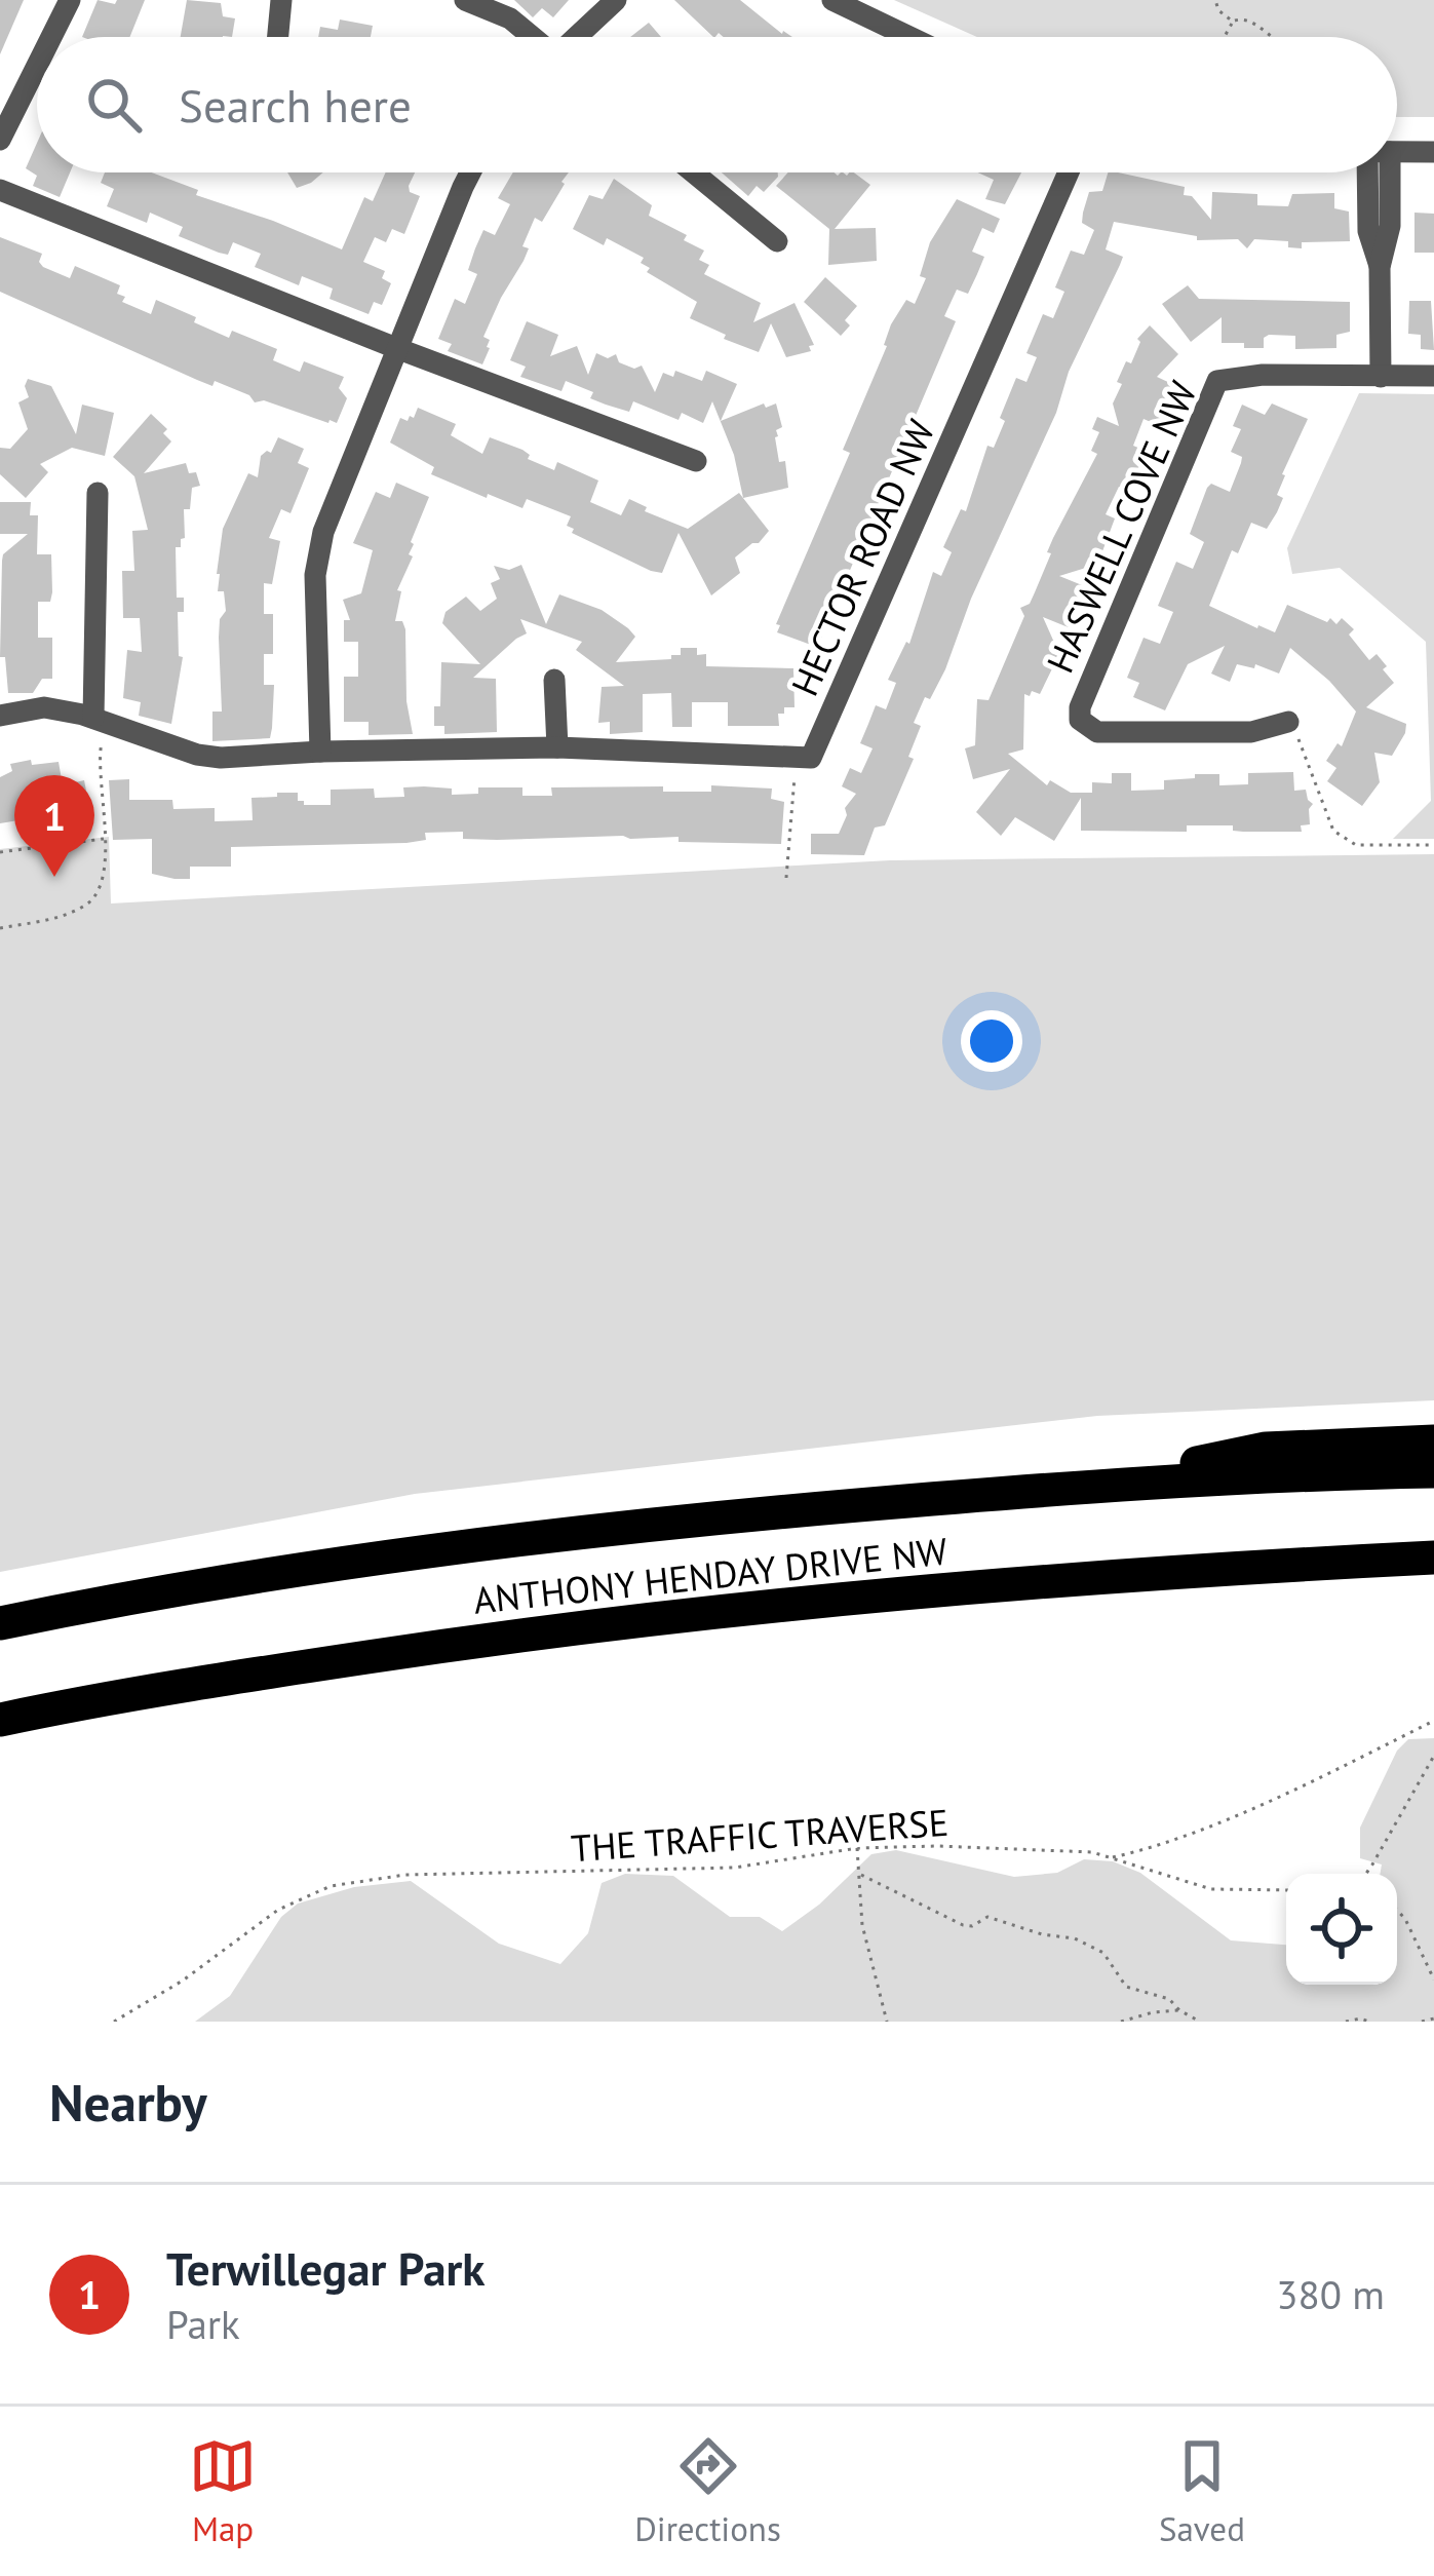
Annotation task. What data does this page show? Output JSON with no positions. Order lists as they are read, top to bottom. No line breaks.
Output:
{"streets":{"highway":["ANTHONY HENDAY DRIVE NW"],"street":["HASWELL COVE NW","HECTOR ROAD NW"],"path":["THE TRAFFIC TRAVERSE"]},"page":{"search":"Search here","pins":"1","heading":"Nearby","list":[{"mark":"1","name":"Terwillegar Park","note":"Park","value":"380 m"}],"nav":["Map","Directions","Saved"]}}
